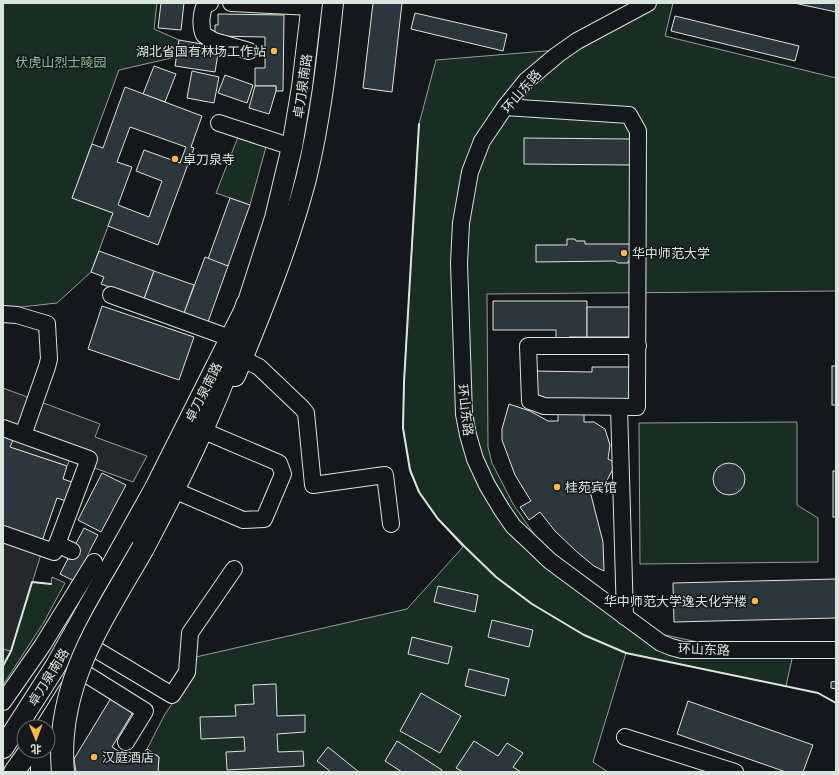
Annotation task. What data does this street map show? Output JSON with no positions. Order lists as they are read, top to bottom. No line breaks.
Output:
{"streets":{"main road":["卓刀泉南路"],"street":["环山东路"]},"parks":["伏虎山烈士陵园"],"places":["湖北省国有林场工作站","卓刀泉寺","华中师范大学","桂苑宾馆","华中师范大学逸夫化学楼","汉庭酒店"],"north":"bottom"}
